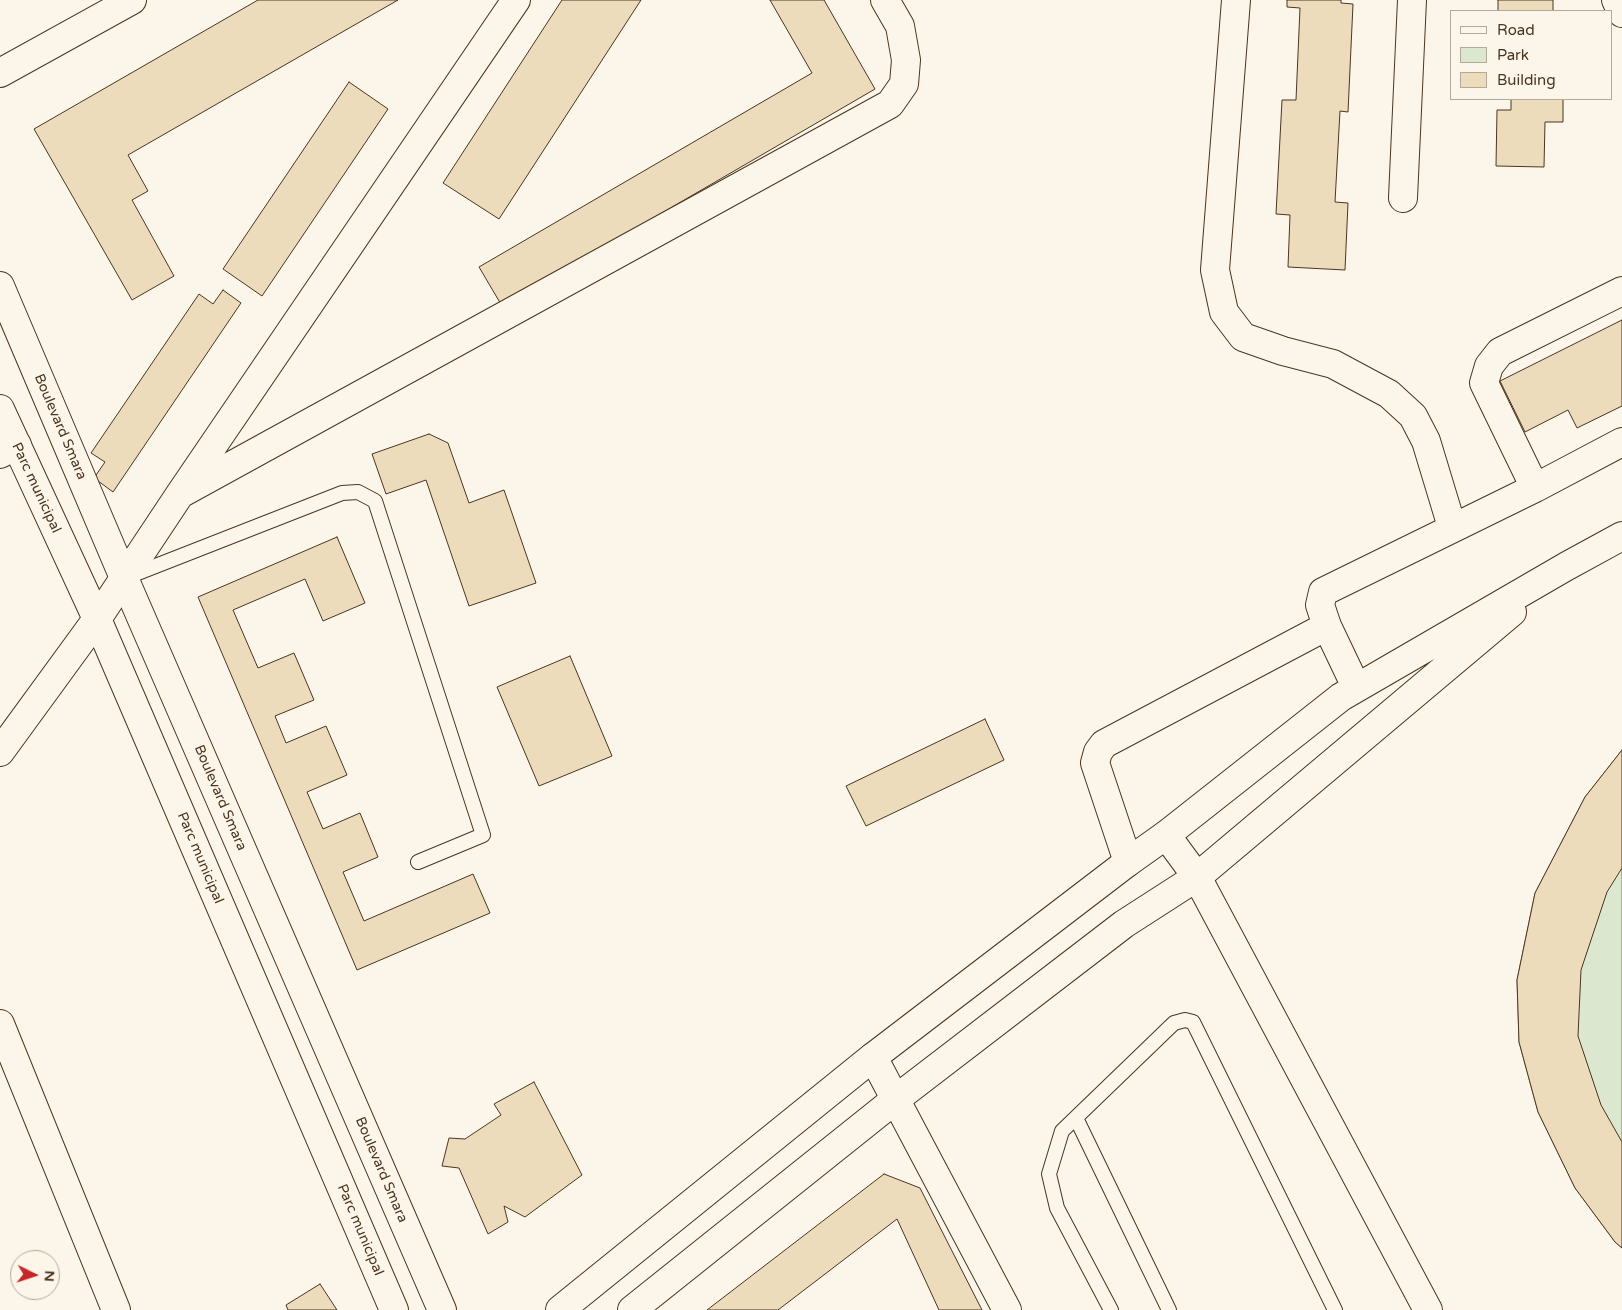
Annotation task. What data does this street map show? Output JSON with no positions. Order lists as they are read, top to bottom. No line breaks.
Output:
{"streets":{"street":["Boulevard Smara","Parc municipal"]},"legend":["Road","Park","Building"],"north":"right"}
